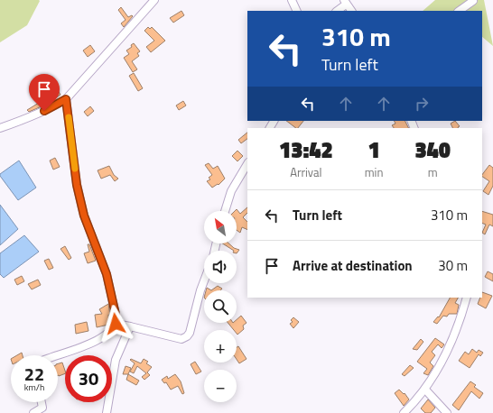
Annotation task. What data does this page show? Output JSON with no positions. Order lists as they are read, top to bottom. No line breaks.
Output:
{"north":"top left","page":{"turn":["310 m","Turn left"],"eta":["13:42","Arrival","1","min","340","m"],"list":[{"name":"Turn left","value":"310 m"},{"name":"Arrive at destination","value":"30 m"}],"map_buttons":["+","−"],"speed":"22 km/h","limit":"30"}}
